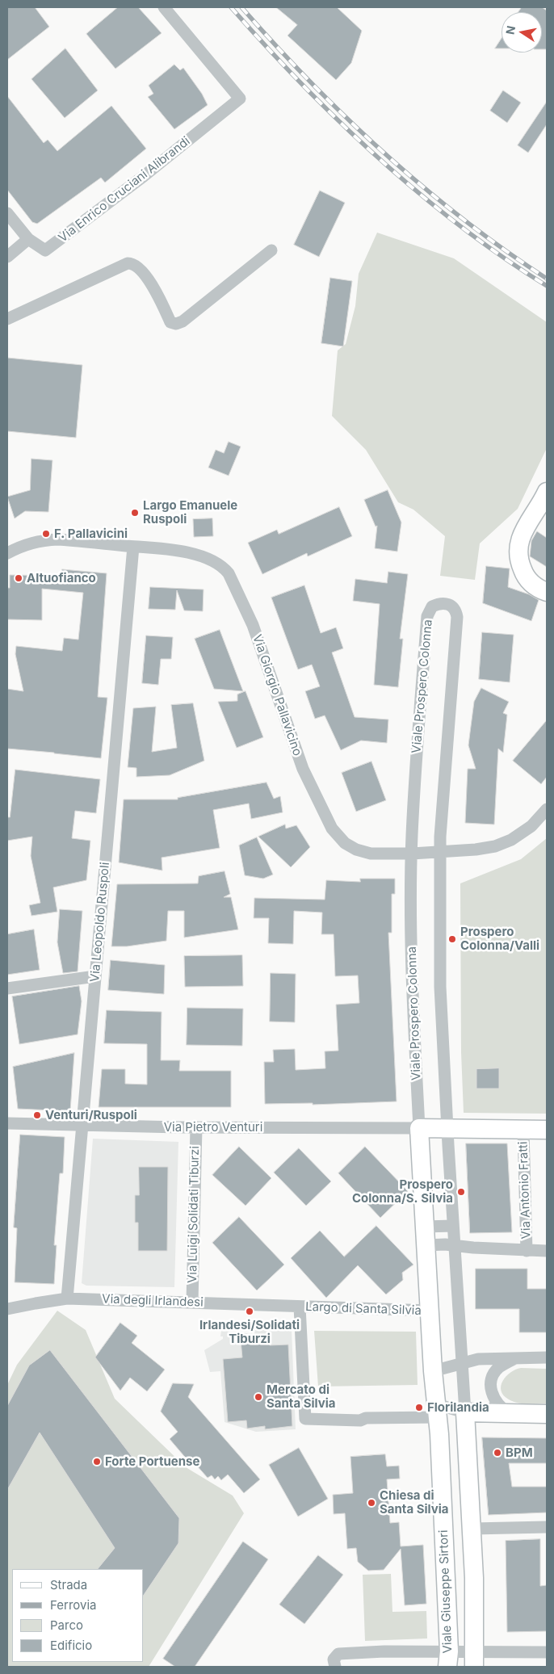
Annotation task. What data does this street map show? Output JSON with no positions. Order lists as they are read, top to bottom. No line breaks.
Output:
{"streets":{"street":["Via Enrico Cruciani Alibrandi","Viale Prospero Colonna","Via Giorgio Pallavicino","Via Leopoldo Ruspoli","Via Pietro Venturi","Via Antonio Fratti","Via Luigi Solidati Tiburzi","Via degli Irlandesi","Largo di Santa Silvia","Viale Giuseppe Sirtori"]},"crossings":[["Viale Prospero Colonna","Via Giorgio Pallavicino"],["Viale Prospero Colonna","Via Pietro Venturi"],["Viale Prospero Colonna","Largo di Santa Silvia"],["Viale Prospero Colonna","Viale Giuseppe Sirtori"],["Via Giorgio Pallavicino","Via Leopoldo Ruspoli"],["Via Leopoldo Ruspoli","Via Pietro Venturi"],["Via Leopoldo Ruspoli","Via degli Irlandesi"],["Via Pietro Venturi","Via Luigi Solidati Tiburzi"],["Via Luigi Solidati Tiburzi","Via degli Irlandesi"],["Via degli Irlandesi","Largo di Santa Silvia"],["Largo di Santa Silvia","Viale Giuseppe Sirtori"]],"places":["Largo Emanuele Ruspoli","F. Pallavicini","Altuofianco","Prospero Colonna/Valli","Venturi/Ruspoli","Prospero Colonna/S. Silvia","Irlandesi/Solidati Tiburzi","Mercato di Santa Silvia","Florilandia","BPM","Forte Portuense","Chiesa di Santa Silvia"],"legend":["Strada","Ferrovia","Parco","Edificio"],"north":"left"}
